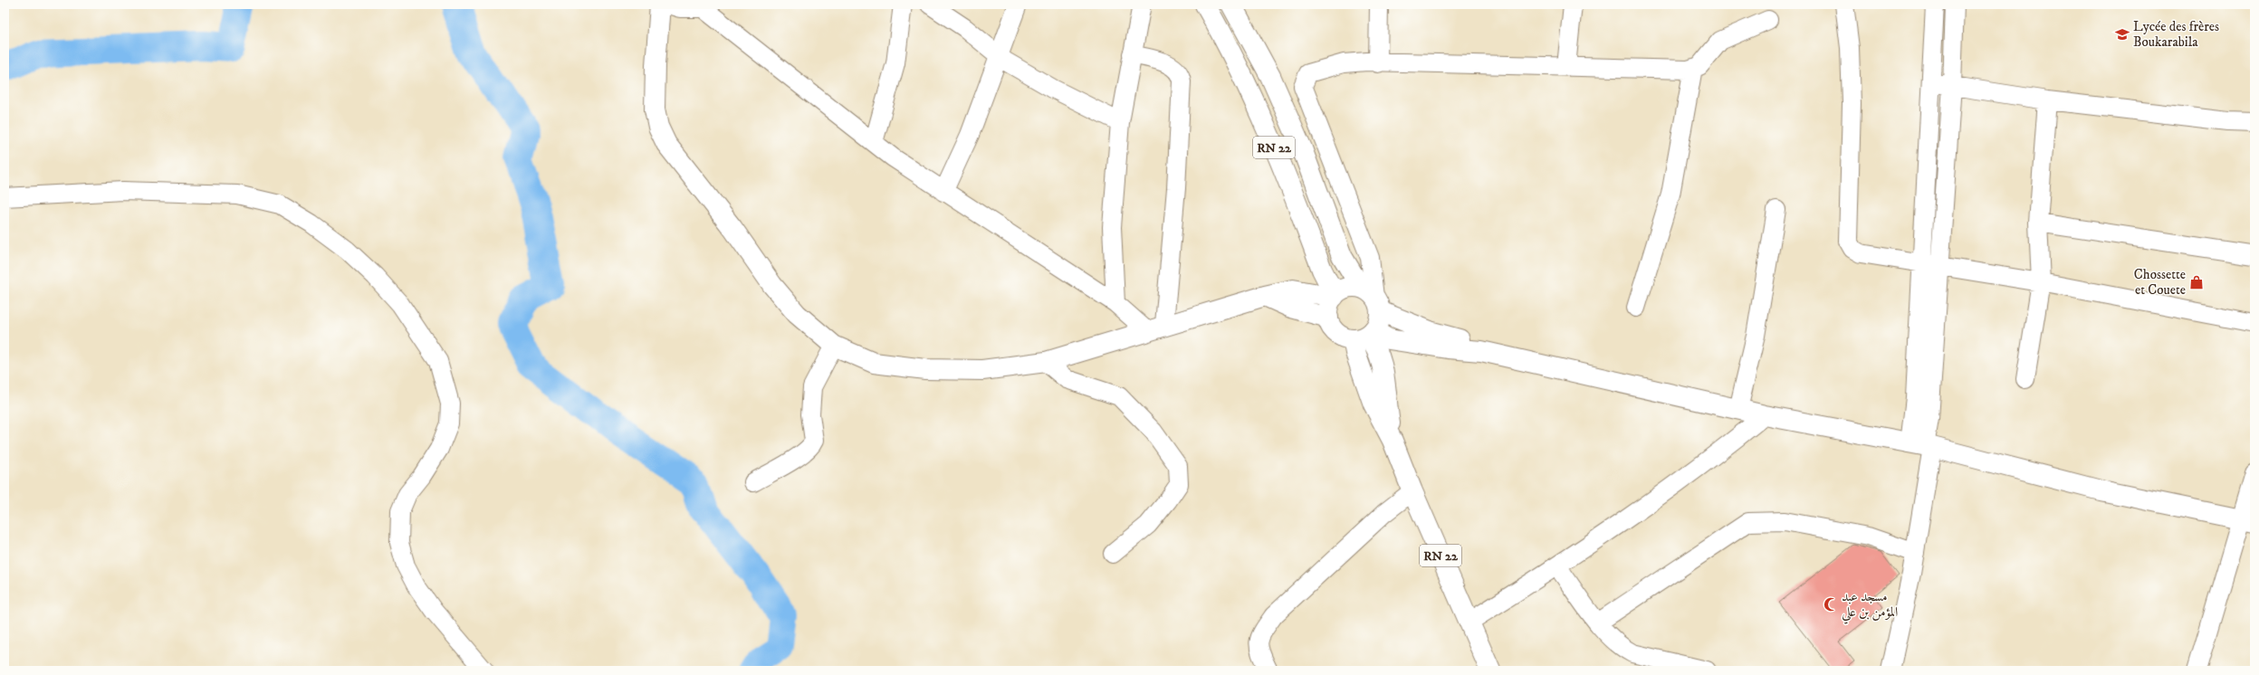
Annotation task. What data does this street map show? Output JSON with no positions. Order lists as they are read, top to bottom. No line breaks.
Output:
{"streets":{"main road":["RN 22"]},"places":{"school or university":["Lycée des frères Boukarabila"],"shop":["Chossette et Couete"],"mosque":["مسجد عبد المؤمن بن علي"]}}
